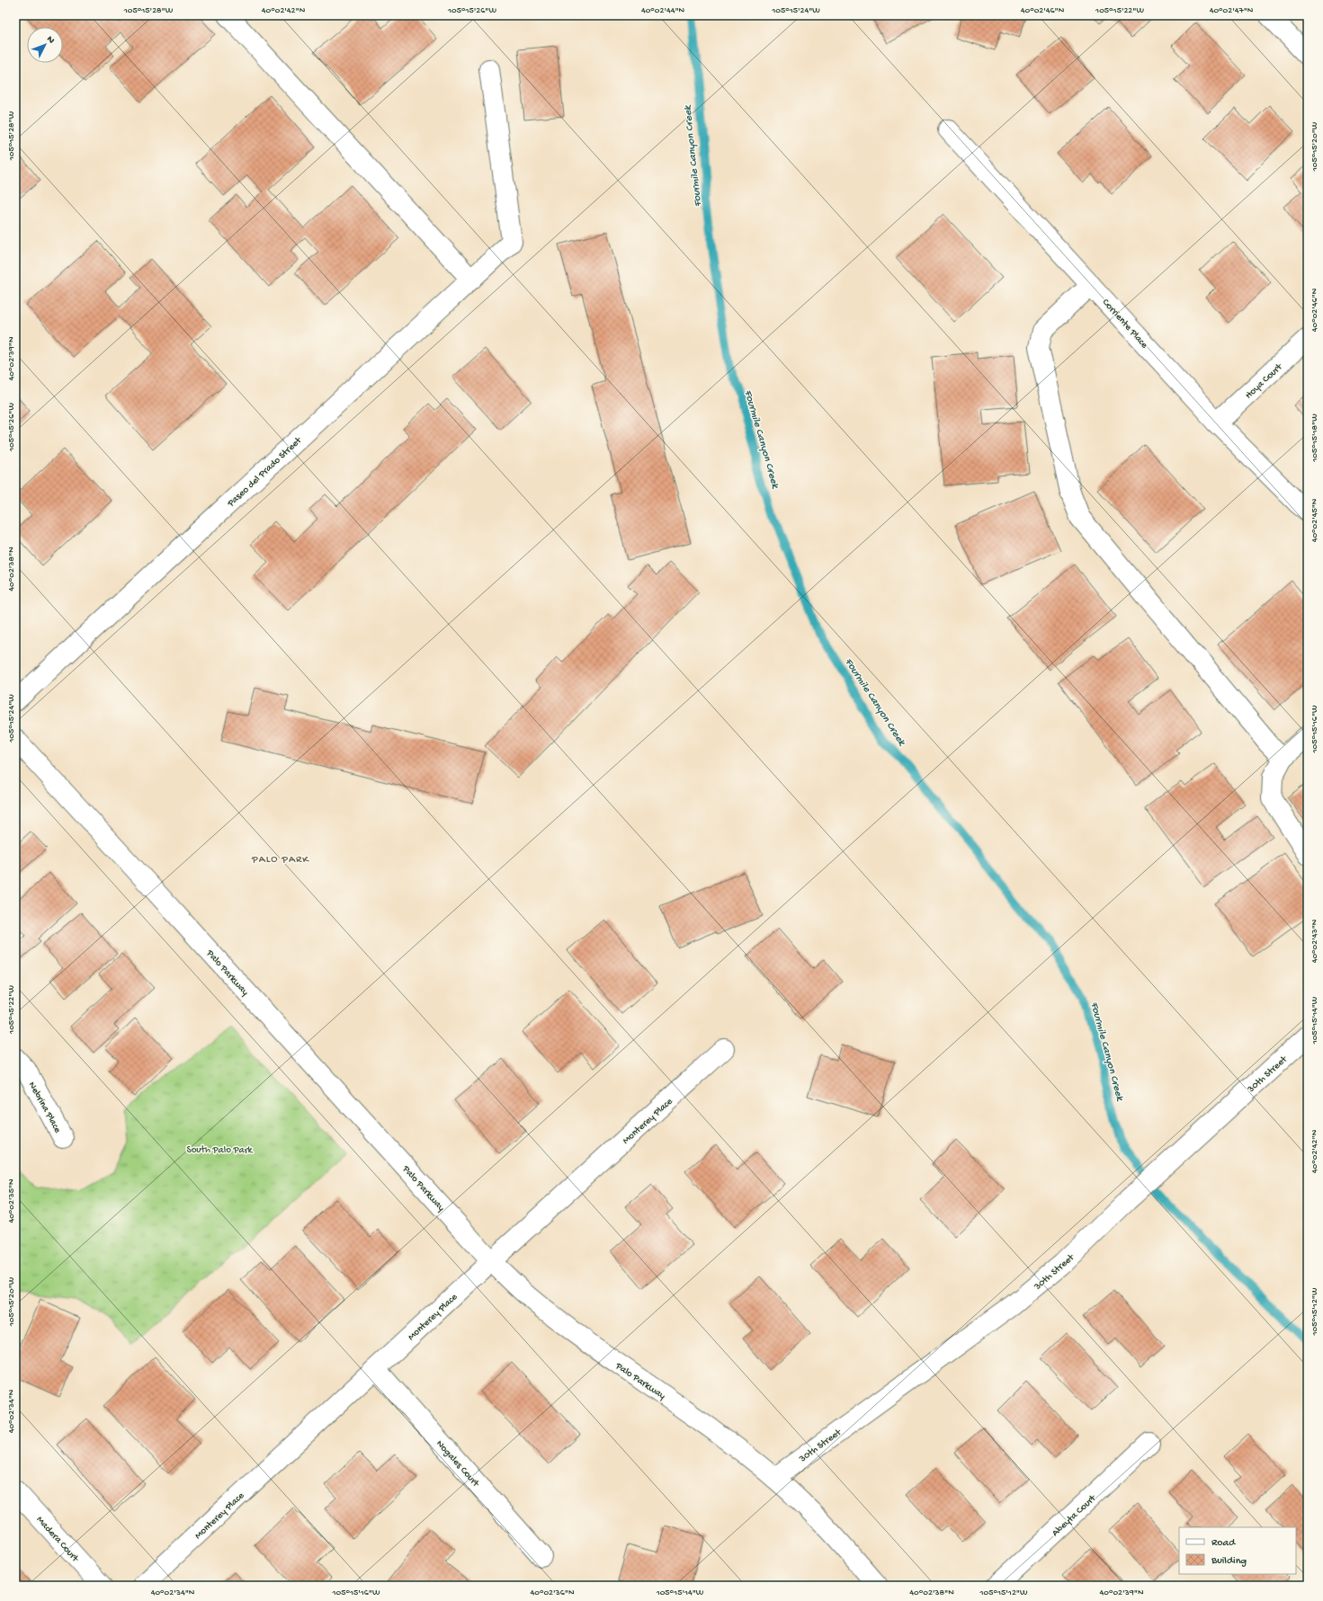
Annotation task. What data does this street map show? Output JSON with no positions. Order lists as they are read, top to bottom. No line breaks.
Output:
{"streets":{"street":["Corriente Place","Hoya Court","Paseo del Prado Street","Palo Parkway","30th Street","Nebrina Place","Monterey Place","Nogales Court","Abeyta Court","Madera Court"]},"crossings":[["Corriente Place","Hoya Court"],["Palo Parkway","30th Street"],["Palo Parkway","Monterey Place"],["Monterey Place","Nogales Court"]],"districts":["PALO PARK"],"water":["Fourmile Canyon Creek"],"parks":["South Palo Park"],"legend":["Road","Building"],"north":"top right","coordinates":["105°15'28\"W","40°02'42\"N","105°15'26\"W","40°02'44\"N","105°15'24\"W","40°02'46\"N","105°15'22\"W","40°02'47\"N","105°15'20\"W","40°02'39\"N","105°15'18\"W","40°02'45\"N","40°02'38\"N","105°15'16\"W","40°02'43\"N","105°15'14\"W","40°02'35\"N","105°15'12\"W","40°02'34\"N","40°02'36\"N"]}
